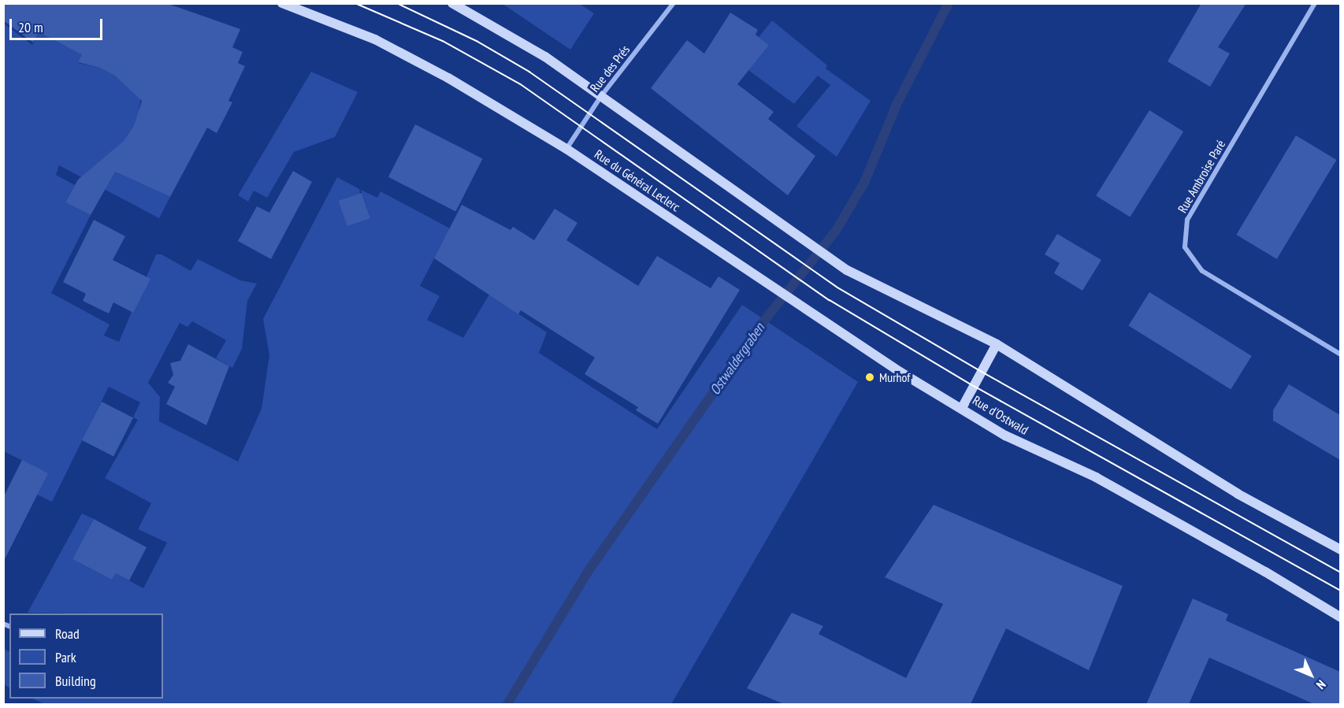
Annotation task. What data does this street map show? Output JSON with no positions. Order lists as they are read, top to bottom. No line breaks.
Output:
{"streets":{"main road":["Rue du Général Leclerc","Rue d'Ostwald"],"street":["Rue des Prés","Rue Ambroise Paré"]},"crossings":[["Rue des Prés","Rue du Général Leclerc"],["Rue du Général Leclerc","Rue d'Ostwald"]],"water":["Ostwaldergraben"],"places":["Murhof"],"legend":["Road","Park","Building"],"scale_bar":"20 m","north":"bottom right"}
